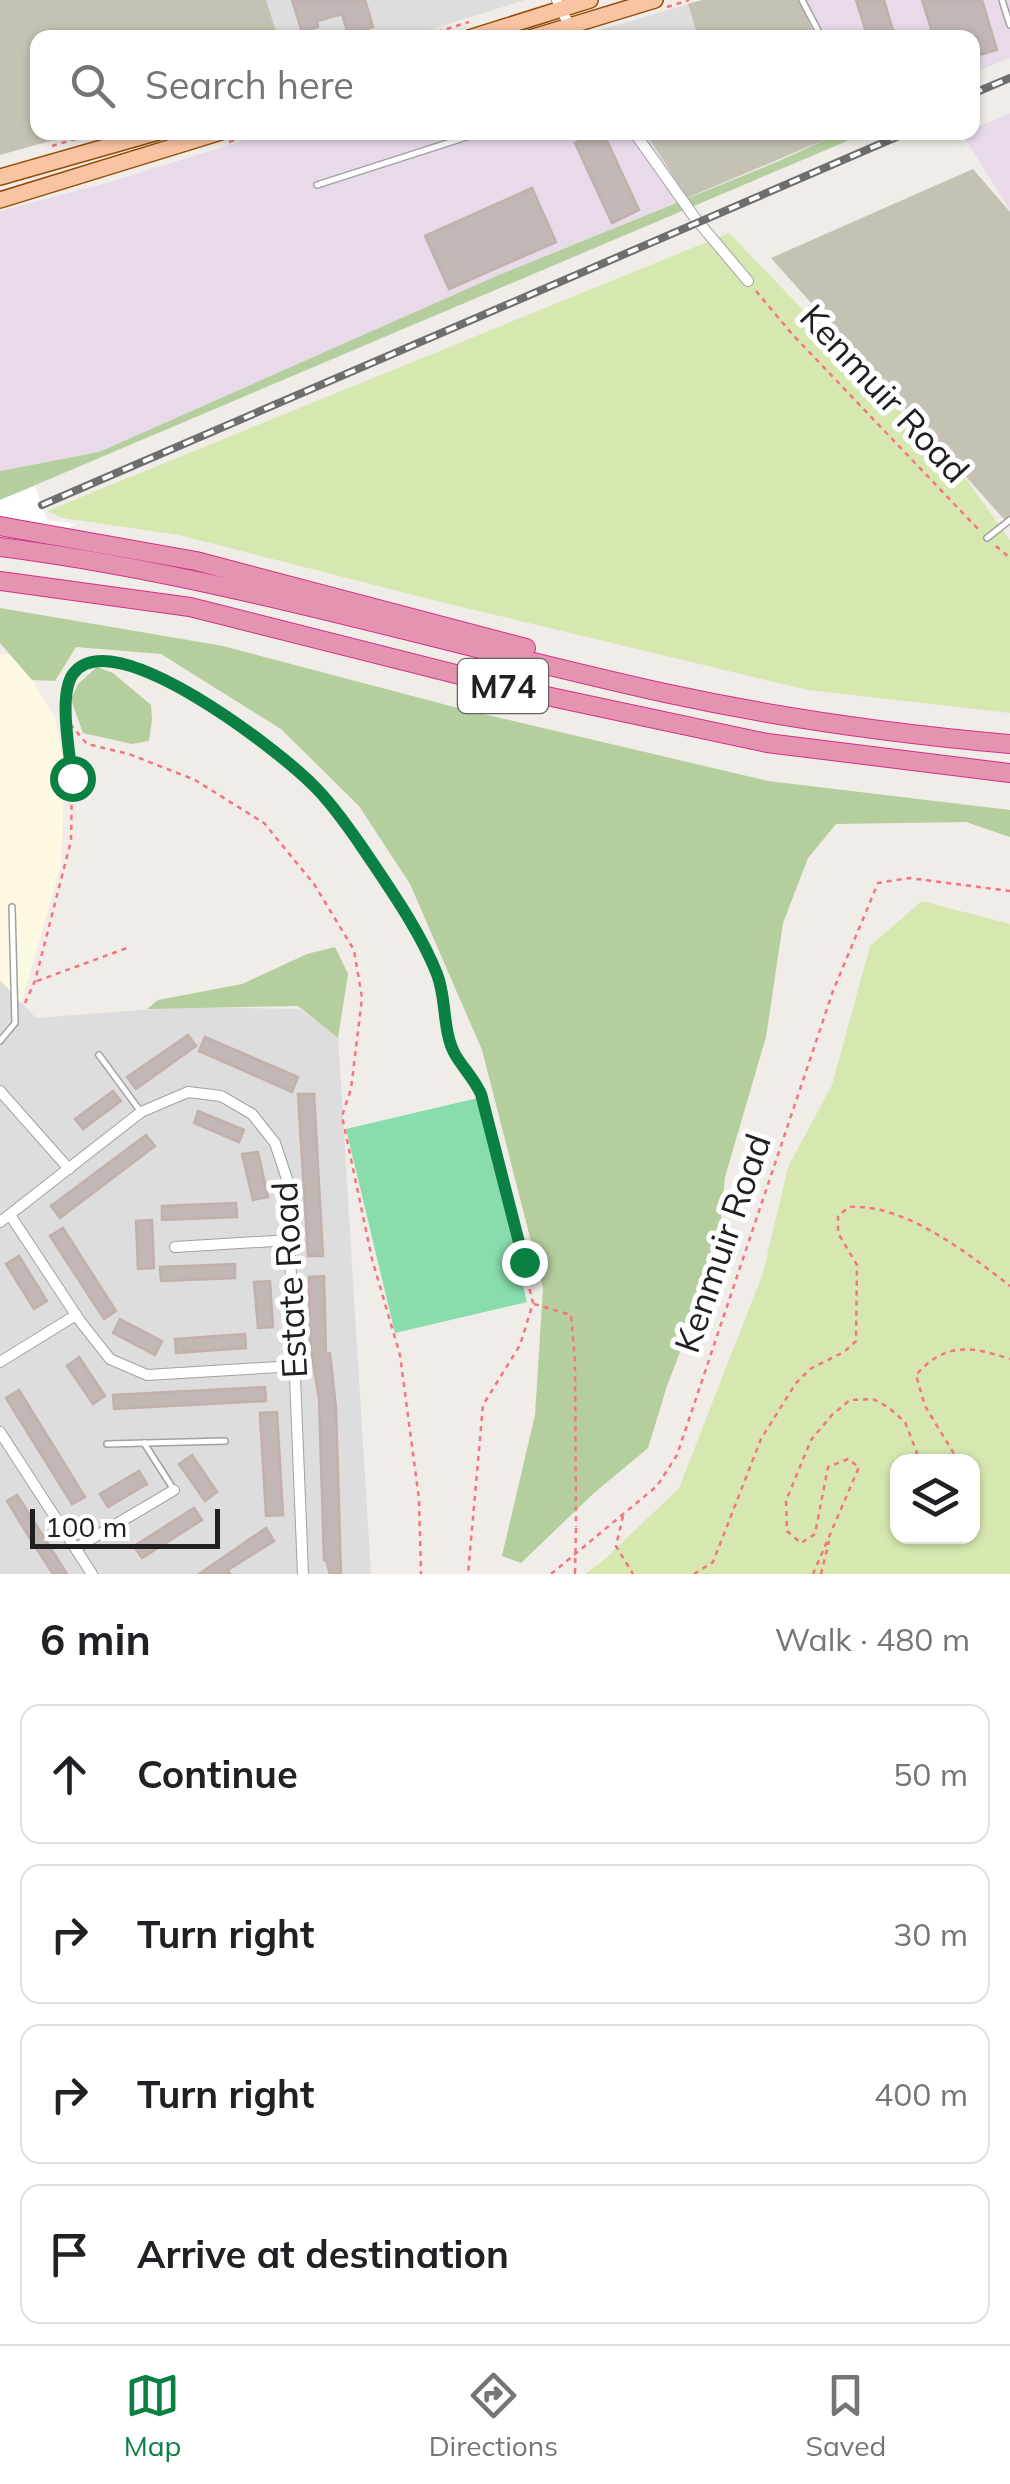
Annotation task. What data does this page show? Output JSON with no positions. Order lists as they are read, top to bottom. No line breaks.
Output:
{"streets":{"highway":["M74"],"street":["Estate Road"],"path":["Kenmuir Road"]},"scale_bar":"100 m","page":{"search":"Search here","scale":"100 m","heading":["6 min","Walk · 480 m"],"list":[["Continue","50 m"],["Turn right","30 m"],["Turn right","400 m"],"Arrive at destination"],"nav":["Map","Directions","Saved"]}}
